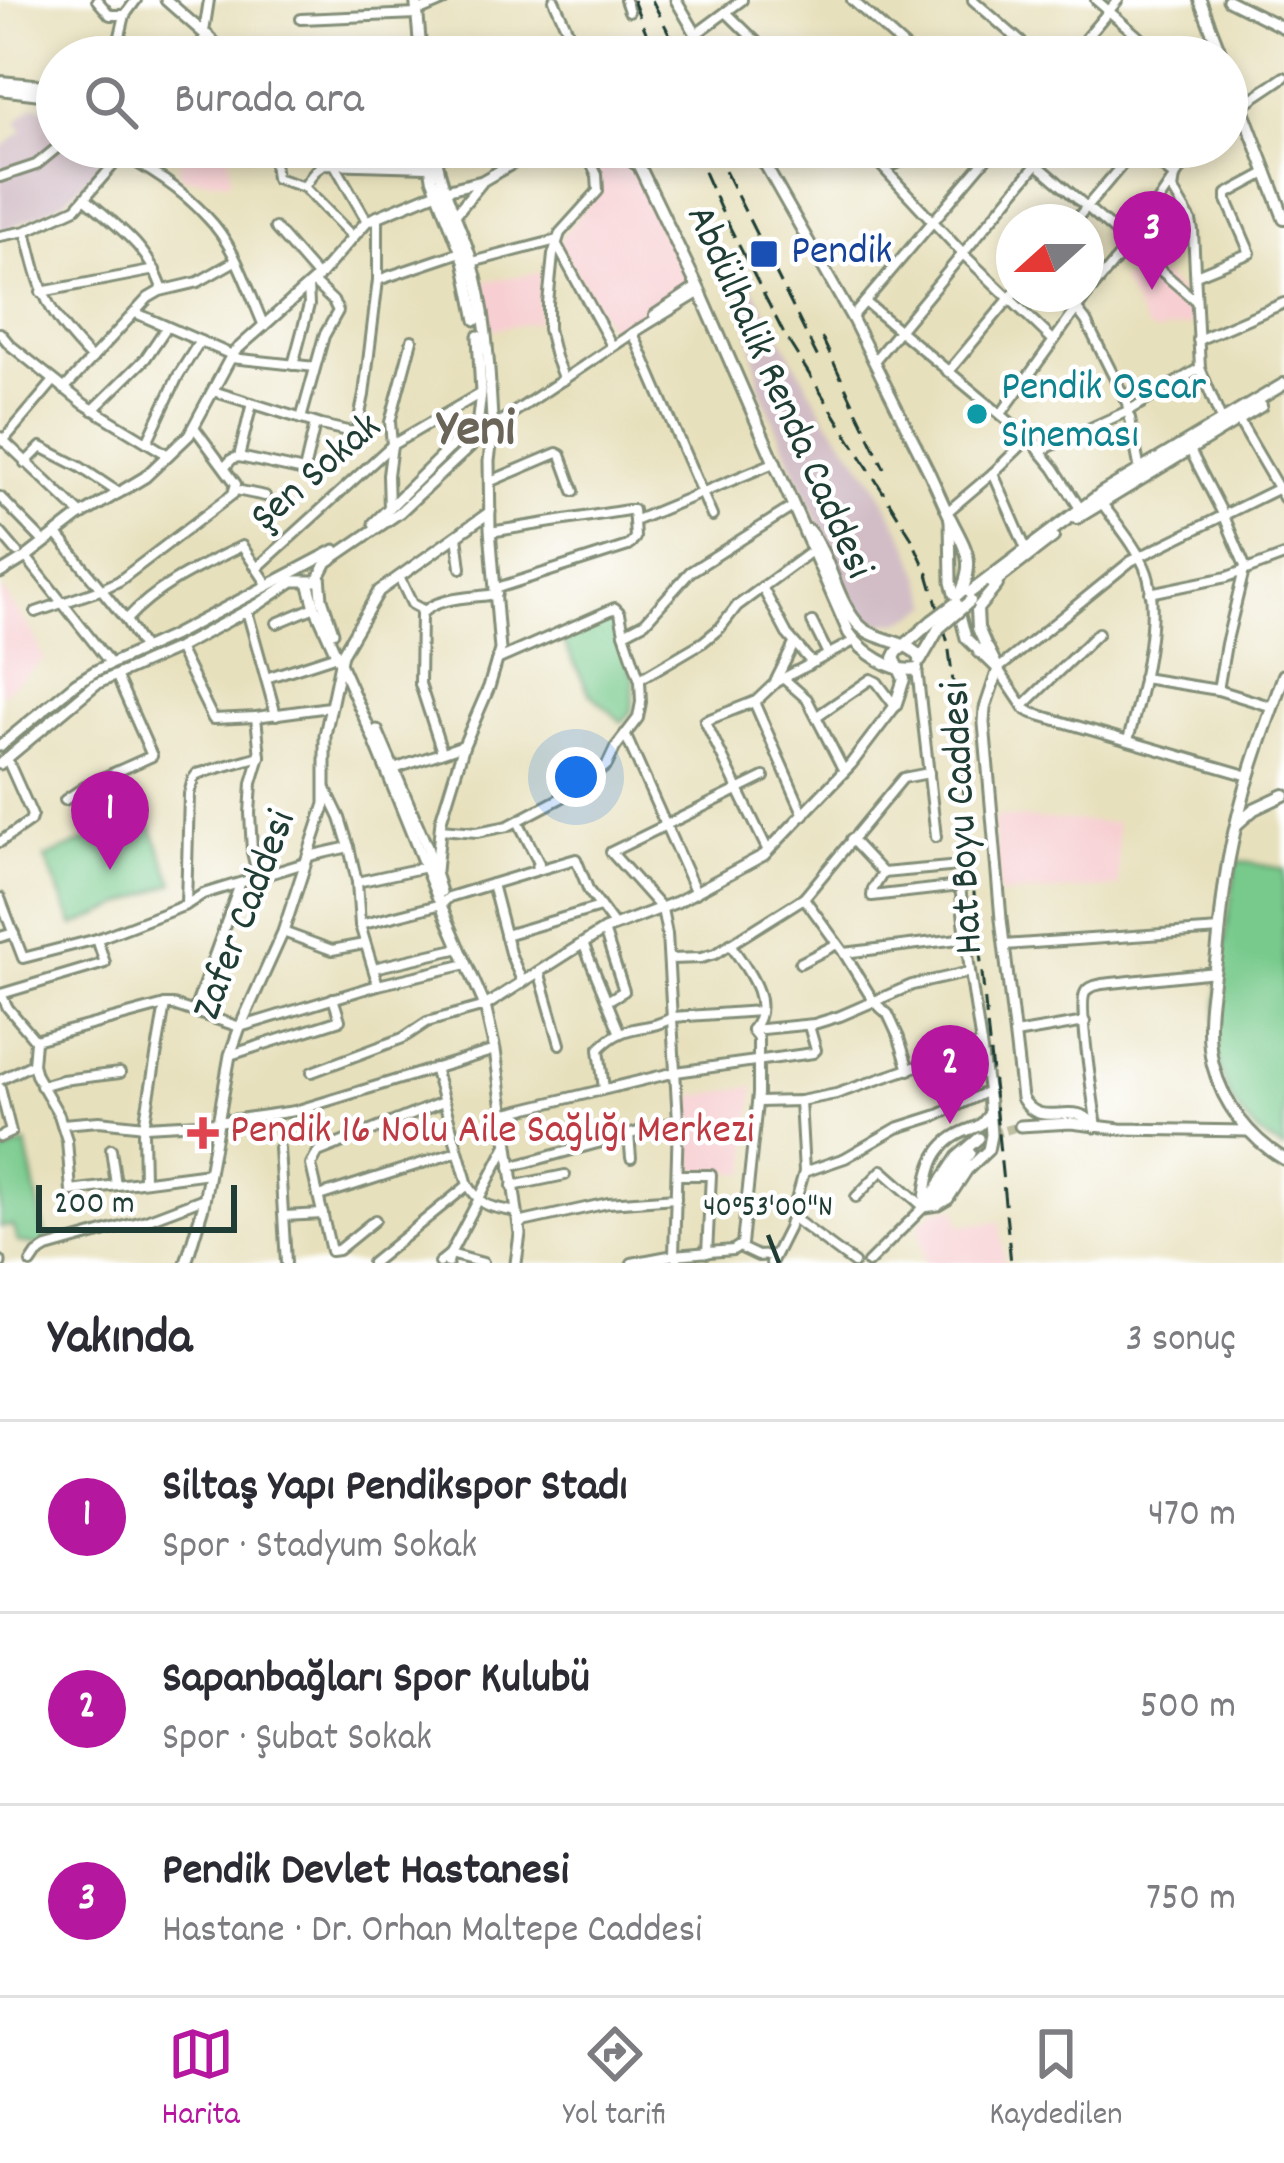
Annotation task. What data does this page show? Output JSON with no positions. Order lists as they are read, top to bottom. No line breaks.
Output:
{"streets":{"main road":["Abdülhalik Renda Caddesi"],"street":["Şen Sokak","Hat Boyu Caddesi","Zafer Caddesi"]},"districts":["Yeni"],"places":{"transit":["Pendik"],"other":["Pendik Oscar Sineması"],"health":["Pendik 16 Nolu Aile Sağlığı Merkezi"]},"scale_bar":"200 m","north":"left","page":{"search":"Burada ara","pins":["3","1","2"],"scale":"200 m","heading":["Yakında","3 sonuç"],"list":[{"mark":"1","name":"Siltaş Yapı Pendikspor Stadı","note":"Spor · Stadyum Sokak","value":"470 m"},{"mark":"2","name":"Sapanbağları Spor Kulubü","note":"Spor · Şubat Sokak","value":"500 m"},{"mark":"3","name":"Pendik Devlet Hastanesi","note":"Hastane · Dr. Orhan Maltepe Caddesi","value":"750 m"}],"nav":["Harita","Yol tarifi","Kaydedilen"]},"coordinates":["40°53'00\"N"]}
